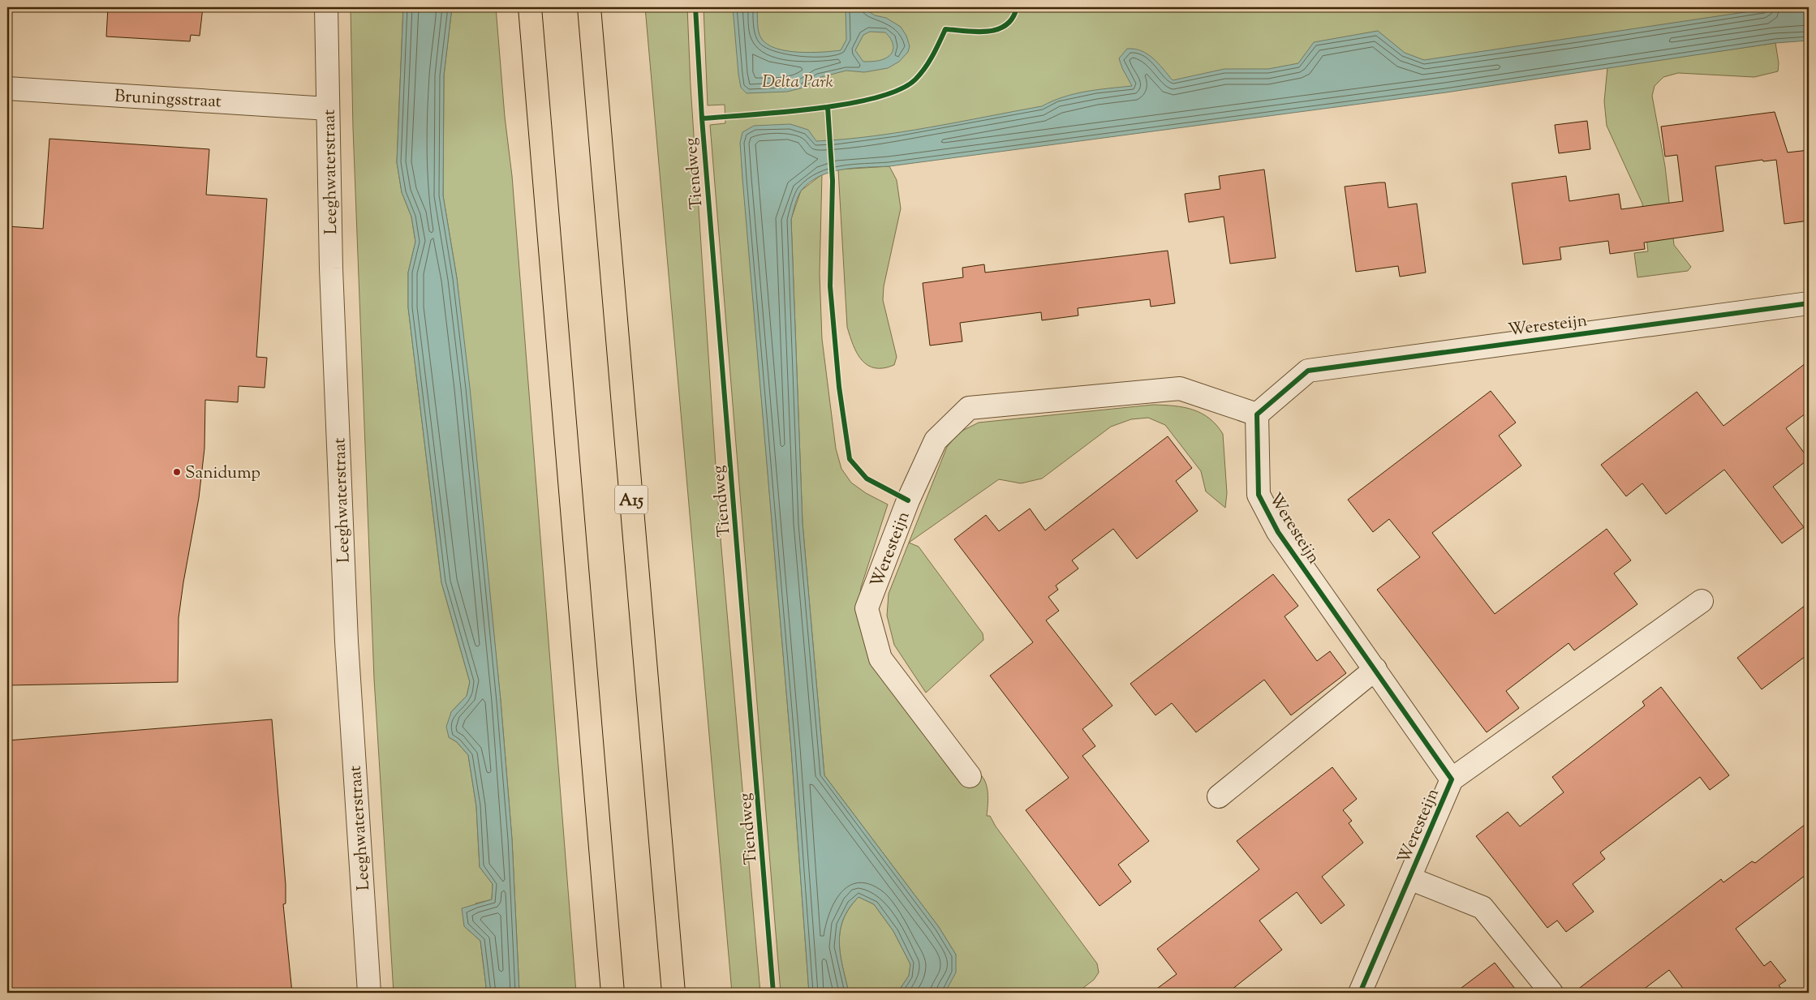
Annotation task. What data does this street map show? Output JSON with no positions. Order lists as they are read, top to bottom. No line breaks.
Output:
{"streets":{"highway":["A15"],"street":["Bruningsstraat","Leeghwaterstraat","Weresteijn"],"cycle path":["Tiendweg"]},"crossings":[["Bruningsstraat","Leeghwaterstraat"]],"parks":["Delta Park"],"places":["Sanidump"]}
